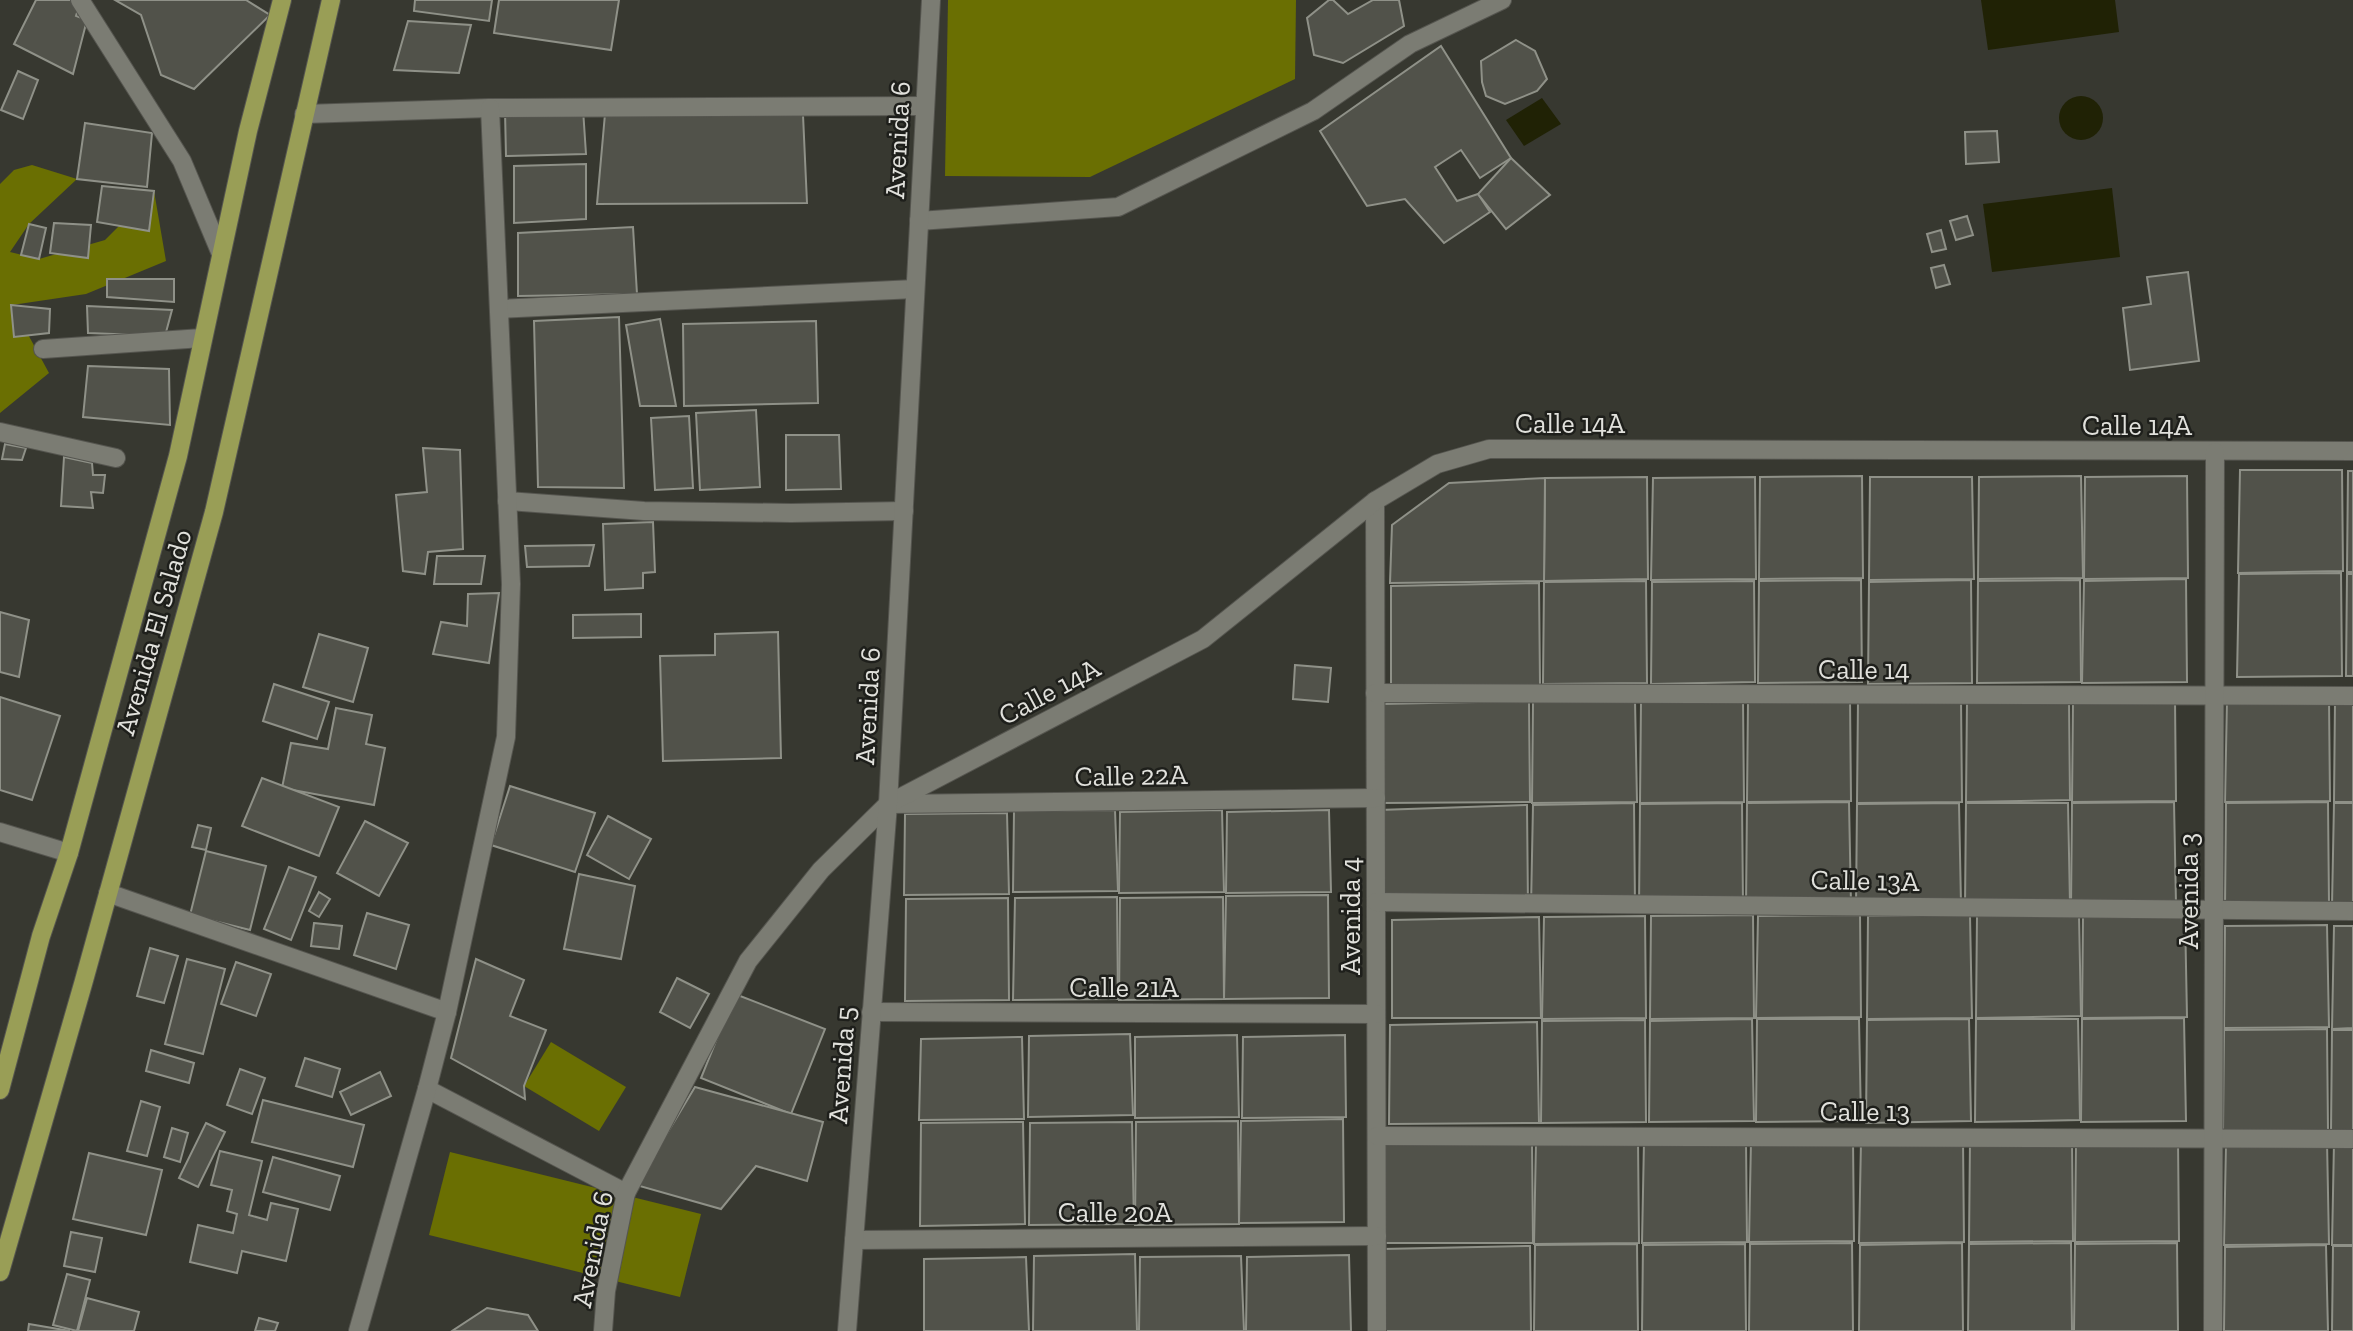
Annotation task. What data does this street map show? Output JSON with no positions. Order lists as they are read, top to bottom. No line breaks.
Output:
{"streets":{"main road":["Avenida El Salado"],"street":["Avenida 6","Calle 14A","Calle 14","Calle 22A","Calle 13A","Avenida 3","Avenida 4","Calle 21A","Avenida 5","Calle 13","Calle 20A"]},"crossings":[["Avenida 6","Calle 14A"],["Avenida 6","Calle 22A"],["Avenida 6","Avenida 5"],["Calle 14A","Calle 22A"],["Calle 14A","Avenida 3"],["Calle 14A","Avenida 4"],["Calle 14A","Avenida 5"],["Calle 14","Avenida 3"],["Calle 14","Avenida 4"],["Calle 22A","Avenida 4"],["Calle 22A","Avenida 5"],["Calle 13A","Avenida 3"],["Calle 13A","Avenida 4"],["Avenida 3","Calle 13"],["Avenida 4","Calle 21A"],["Avenida 4","Calle 13"],["Avenida 4","Calle 20A"],["Calle 21A","Avenida 5"],["Avenida 5","Calle 20A"]]}
